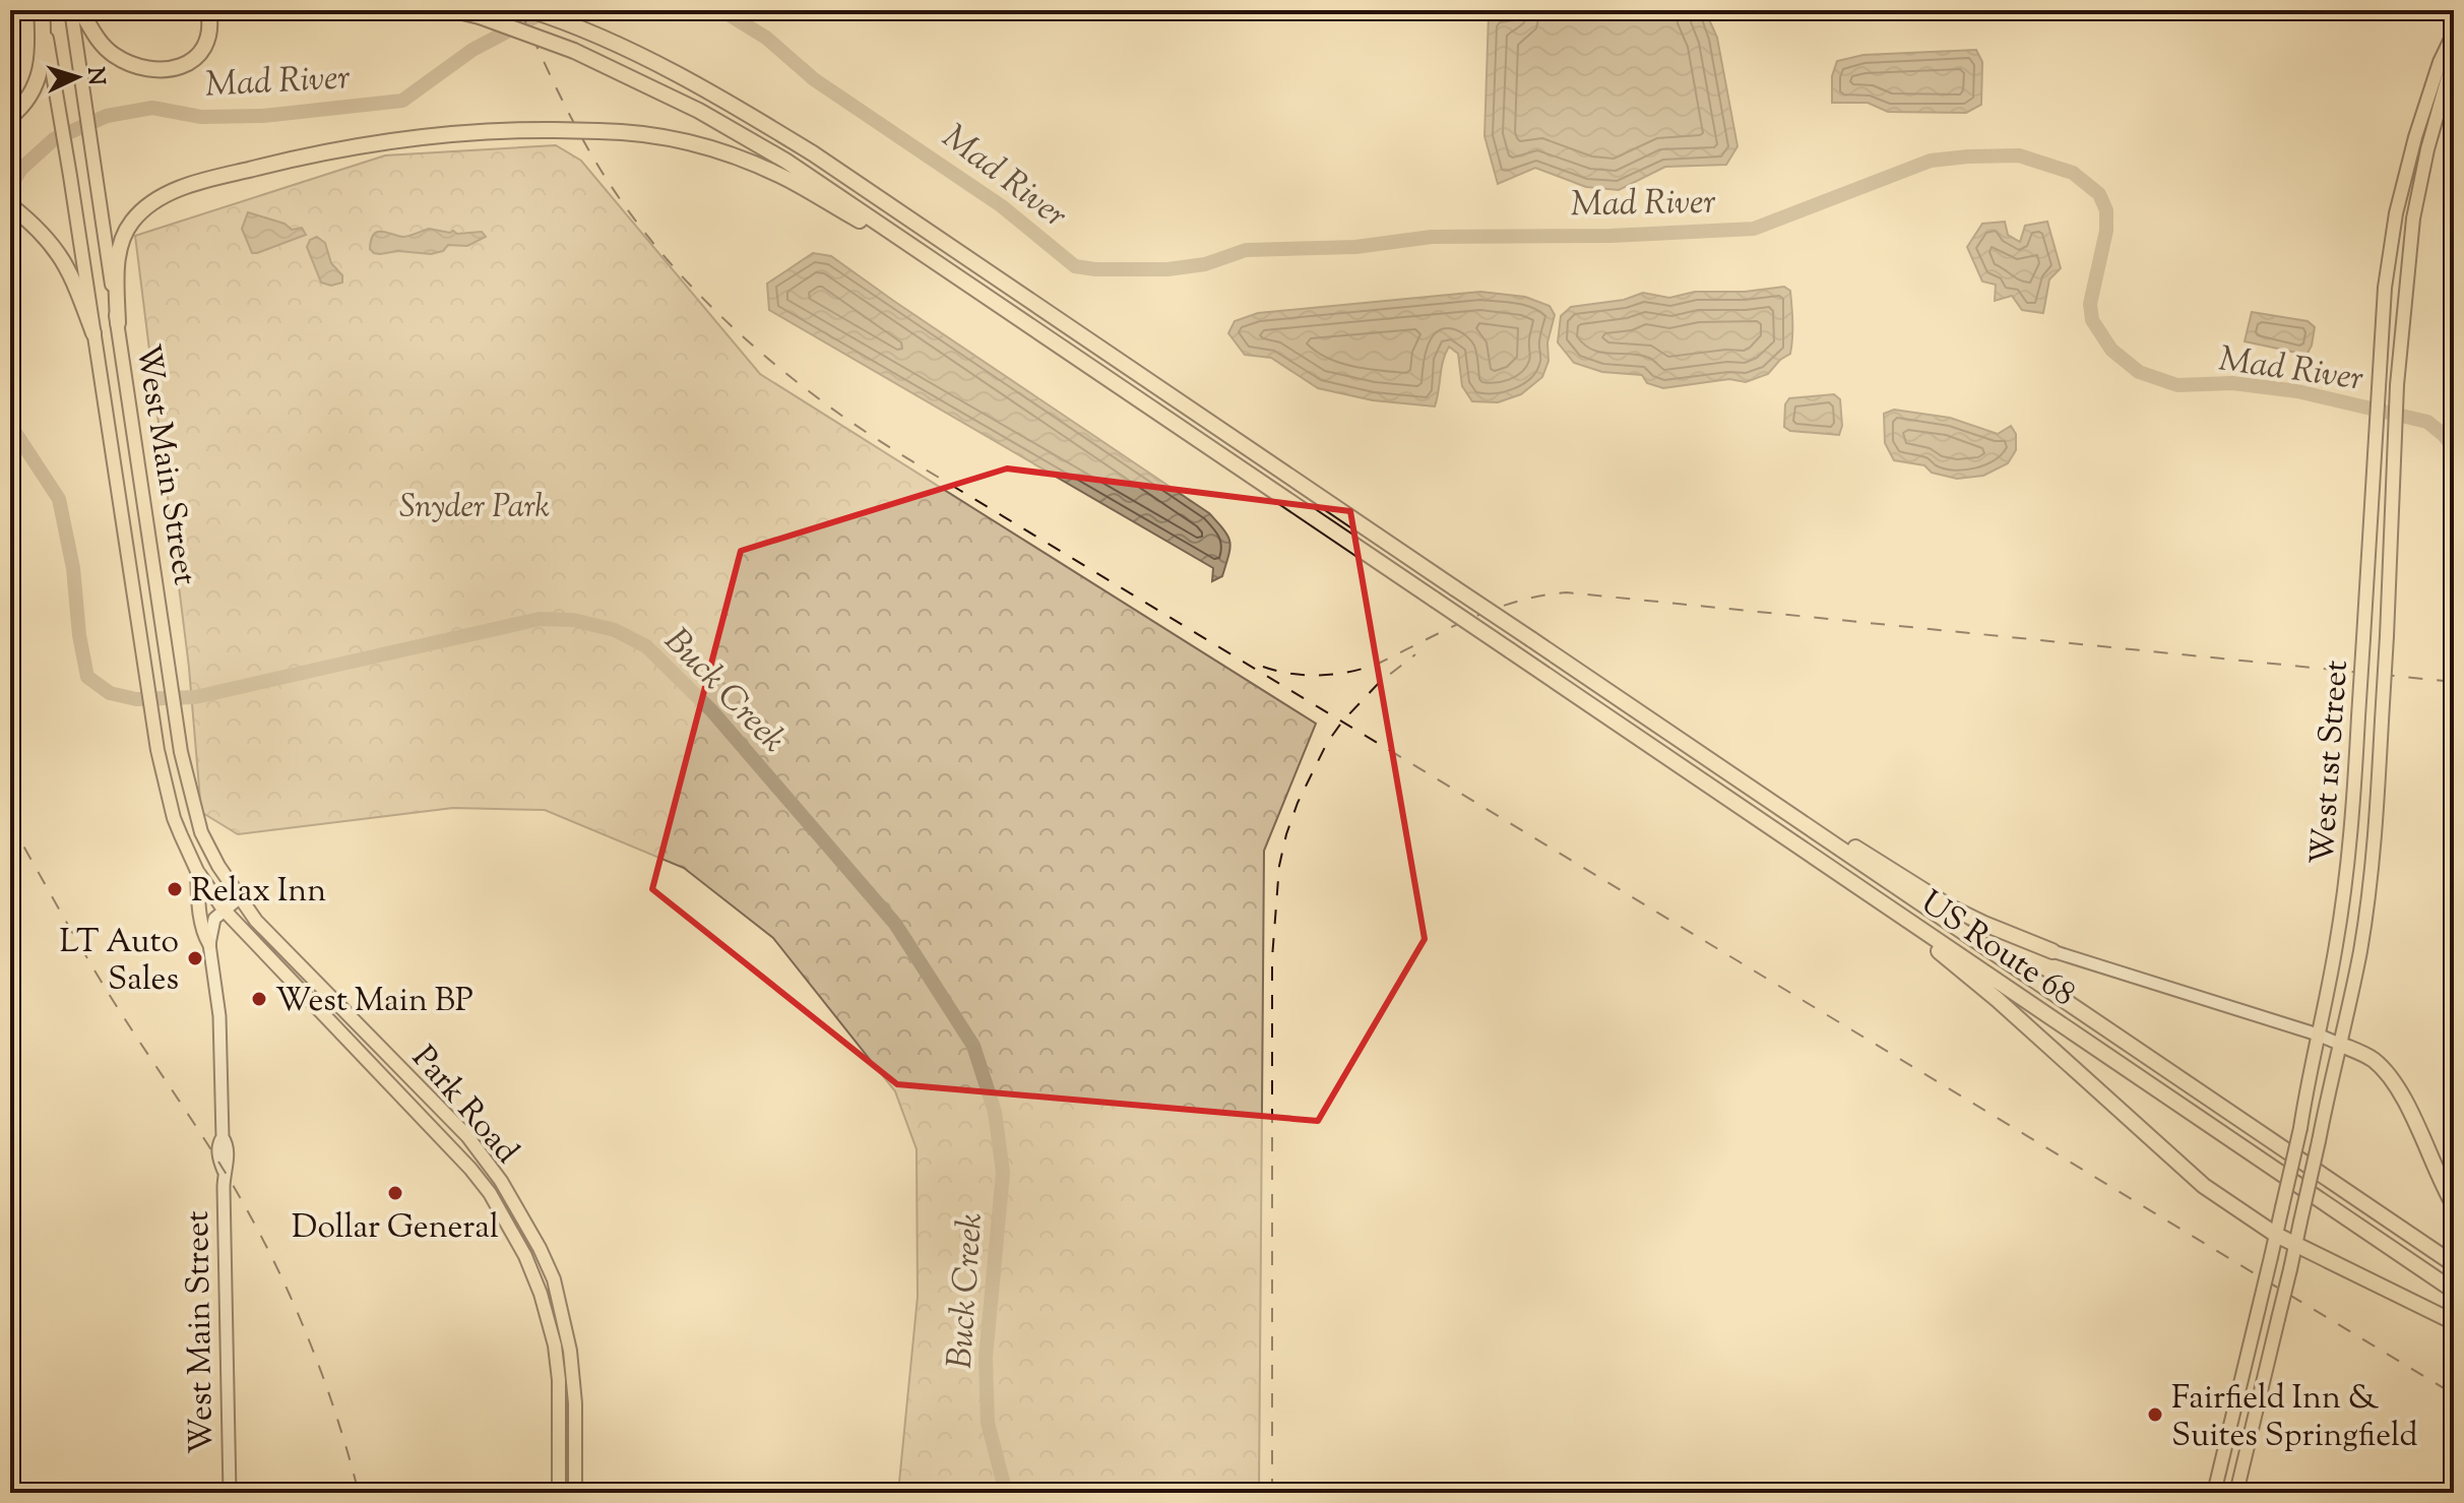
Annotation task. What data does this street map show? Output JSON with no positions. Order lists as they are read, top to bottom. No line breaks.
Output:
{"streets":{"highway":["US Route 68"],"main road":["West Main Street","West 1st Street","Park Road"]},"crossings":[["West Main Street","Park Road"]],"water":["Mad River","Buck Creek"],"parks":["Snyder Park"],"places":["Relax Inn","LT Auto Sales","West Main BP","Dollar General","Fairfield Inn & Suites Springfield"],"north":"right"}
